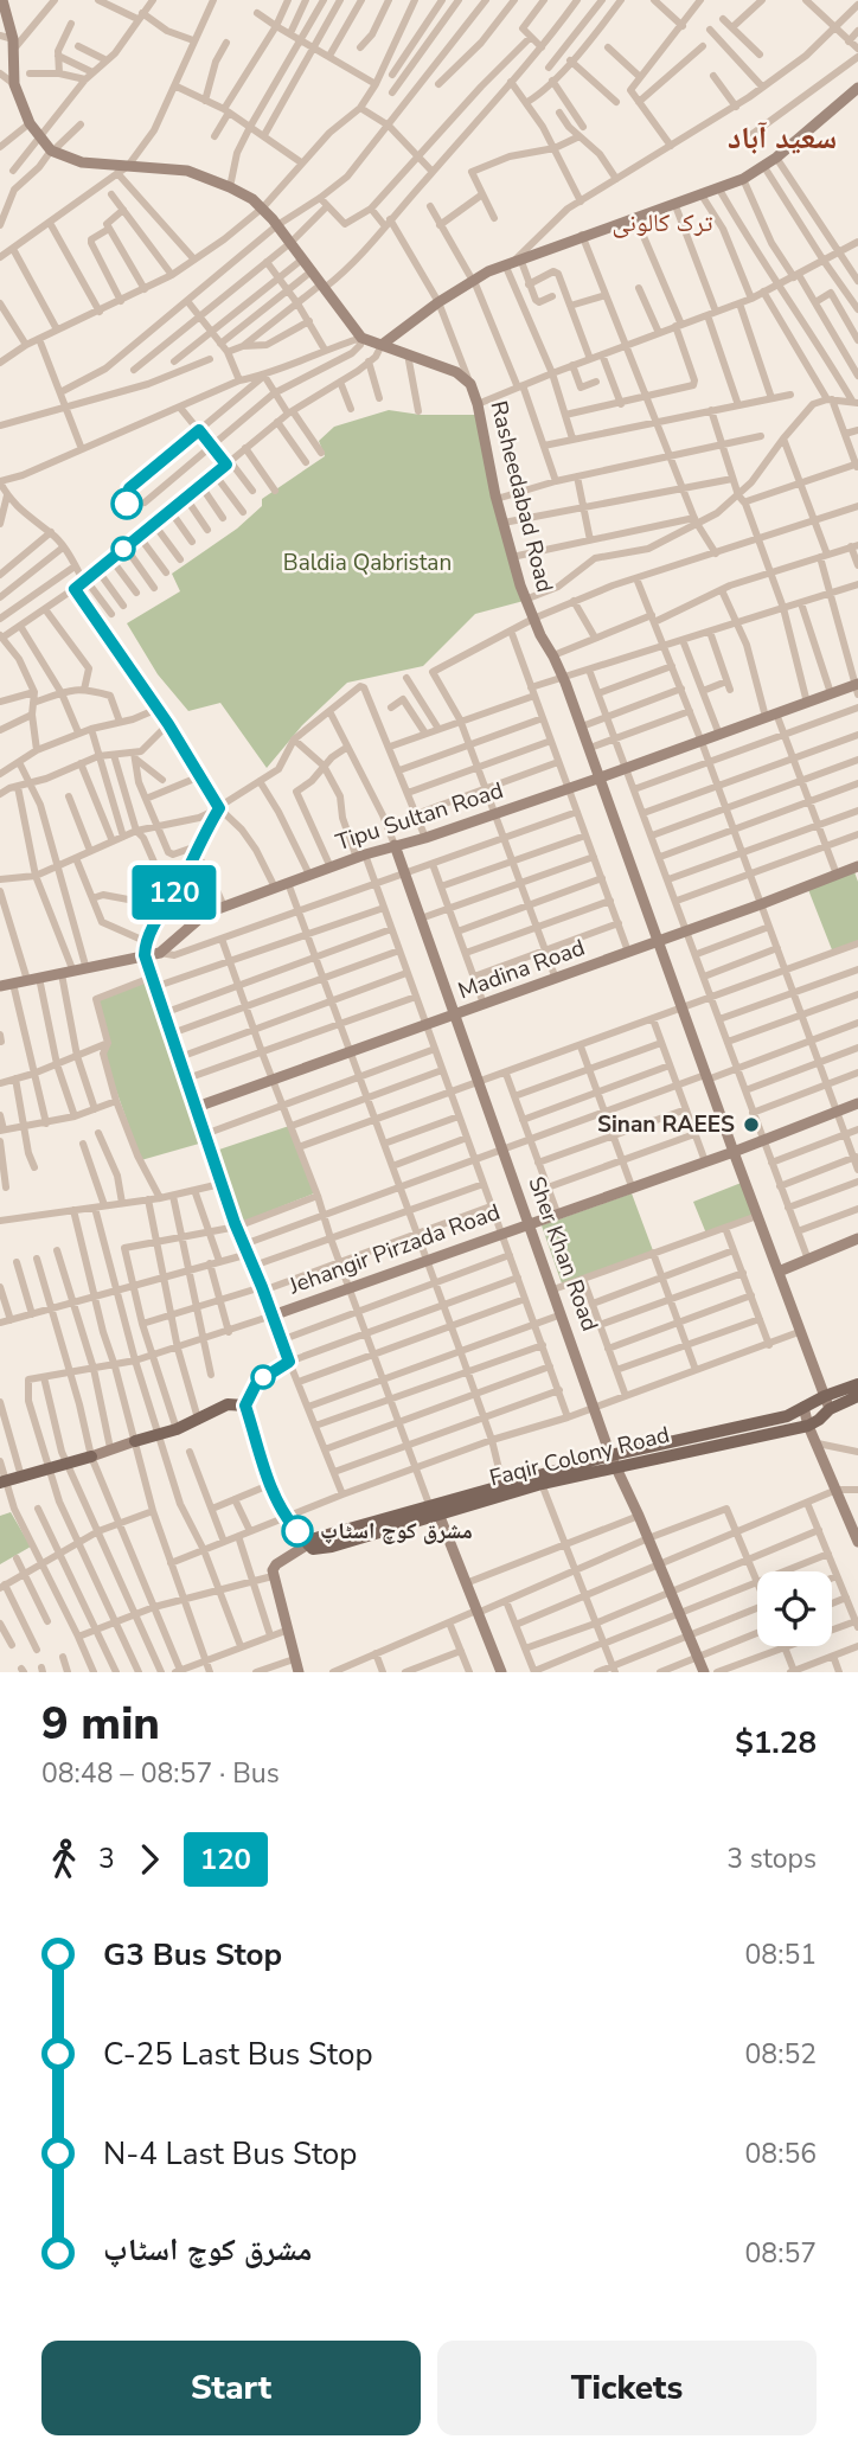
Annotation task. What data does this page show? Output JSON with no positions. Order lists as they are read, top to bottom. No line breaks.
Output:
{"streets":{"main road":["Rasheedabad Road","Tipu Sultan Road","Madina Road","Jehangir Pirzada Road","Sher Khan Road","Faqir Colony Road"]},"crossings":[["Rasheedabad Road","Tipu Sultan Road"],["Rasheedabad Road","Madina Road"],["Rasheedabad Road","Jehangir Pirzada Road"],["Rasheedabad Road","Faqir Colony Road"],["Tipu Sultan Road","Sher Khan Road"],["Madina Road","Sher Khan Road"],["Jehangir Pirzada Road","Sher Khan Road"],["Sher Khan Road","Faqir Colony Road"]],"districts":["سعید آباد","ترک کالونی"],"parks":["Baldia Qabristan"],"places":["Sinan RAEES","مشرق کوچ اسٹاپ"],"lines":["bus line 120"],"page":{"on_map":"120","heading":["9 min","08:48 – 08:57 · Bus","$1.28"],"legs":["3","120","3 stops"],"list":[{"name":"G3 Bus Stop","value":"08:51"},{"name":"C-25 Last Bus Stop","value":"08:52"},{"name":"N-4 Last Bus Stop","value":"08:56"},{"name":"مشرق کوچ اسٹاپ","value":"08:57"}],"buttons":["Start","Tickets"]}}
